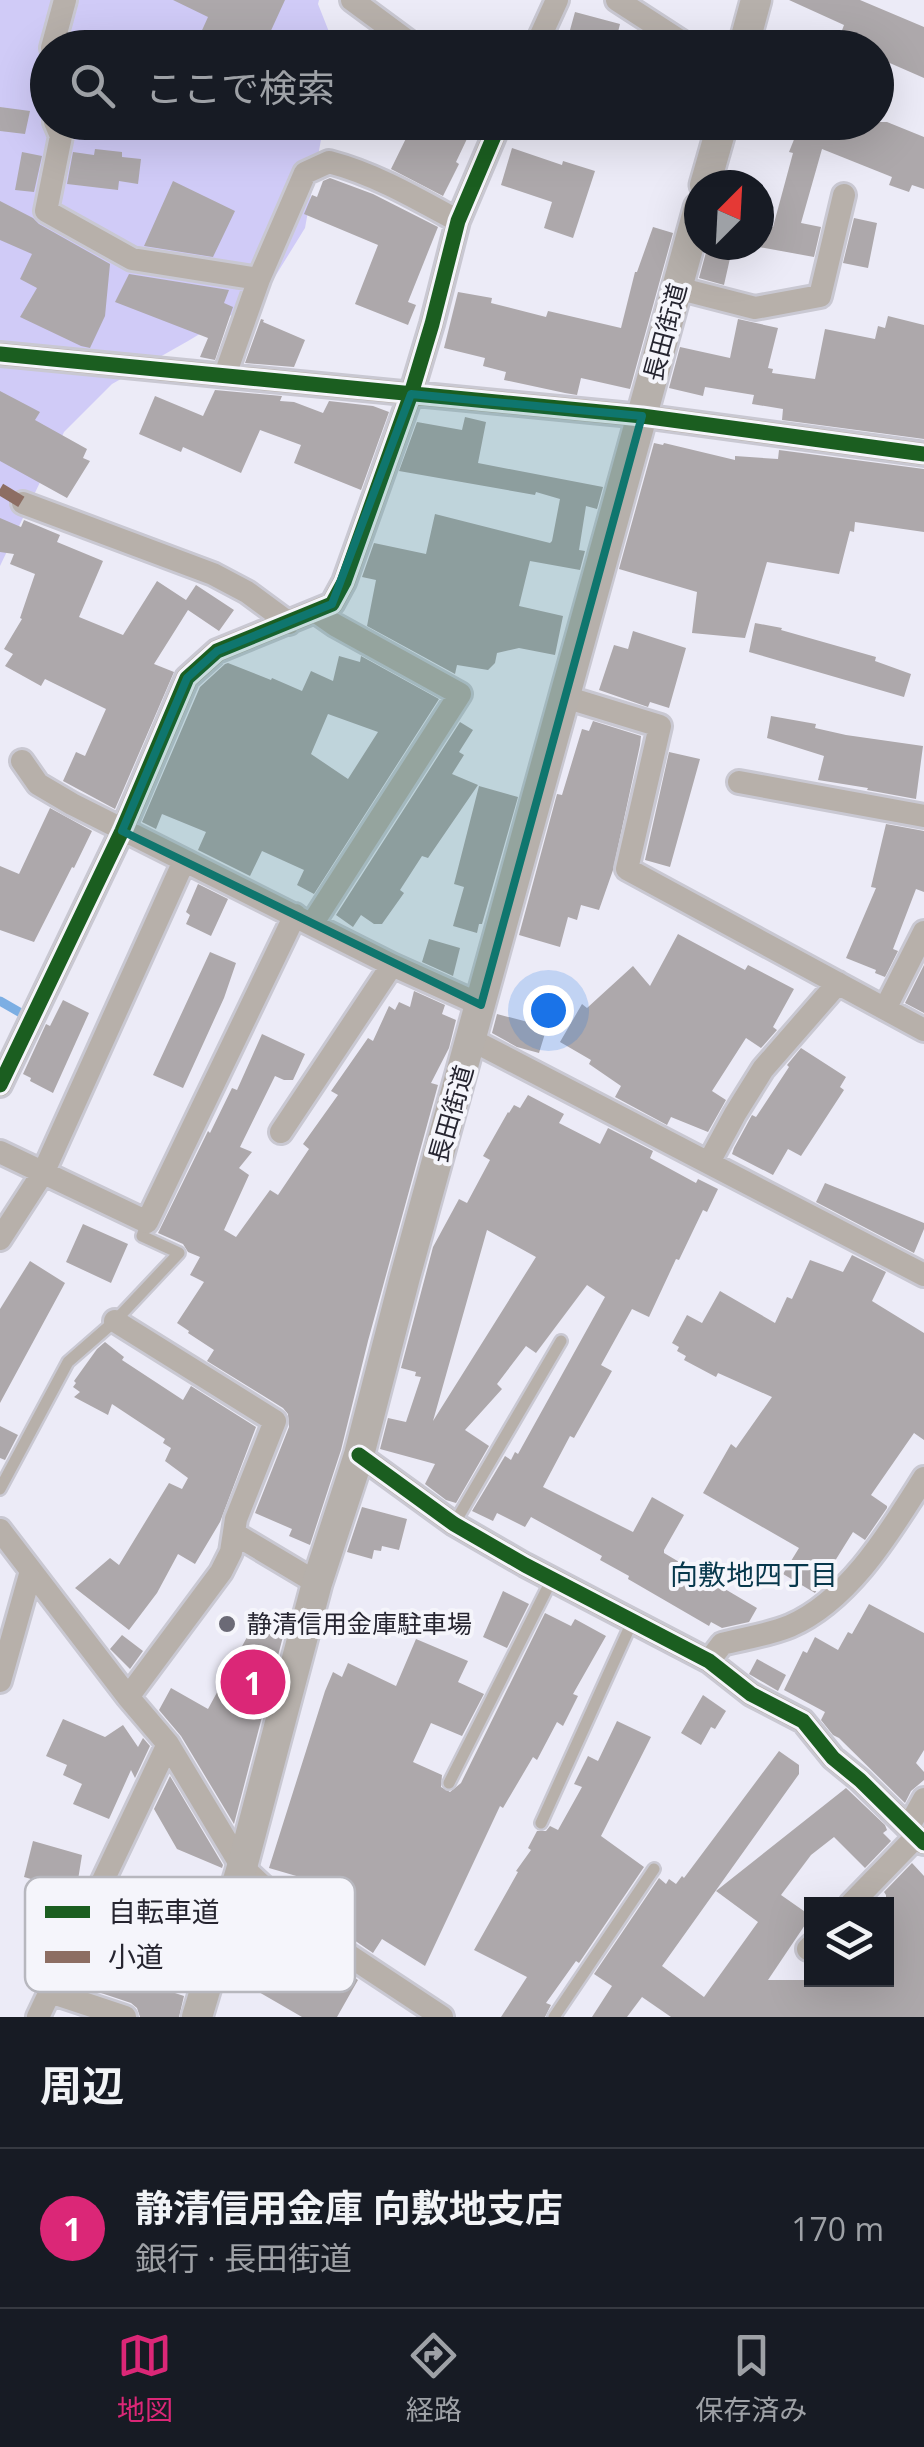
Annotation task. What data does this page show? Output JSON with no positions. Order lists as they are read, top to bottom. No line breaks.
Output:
{"streets":{"main road":["長田街道"]},"districts":["向敷地四丁目"],"places":["静清信用金庫駐車場"],"legend":["自転車道","小道"],"north":"top right","page":{"search":"ここで検索","pins":"1","heading":"周辺","list":[{"mark":"1","name":"静清信用金庫 向敷地支店","note":"銀行 · 長田街道","value":"170 m"}],"nav":["地図","経路","保存済み"]}}
